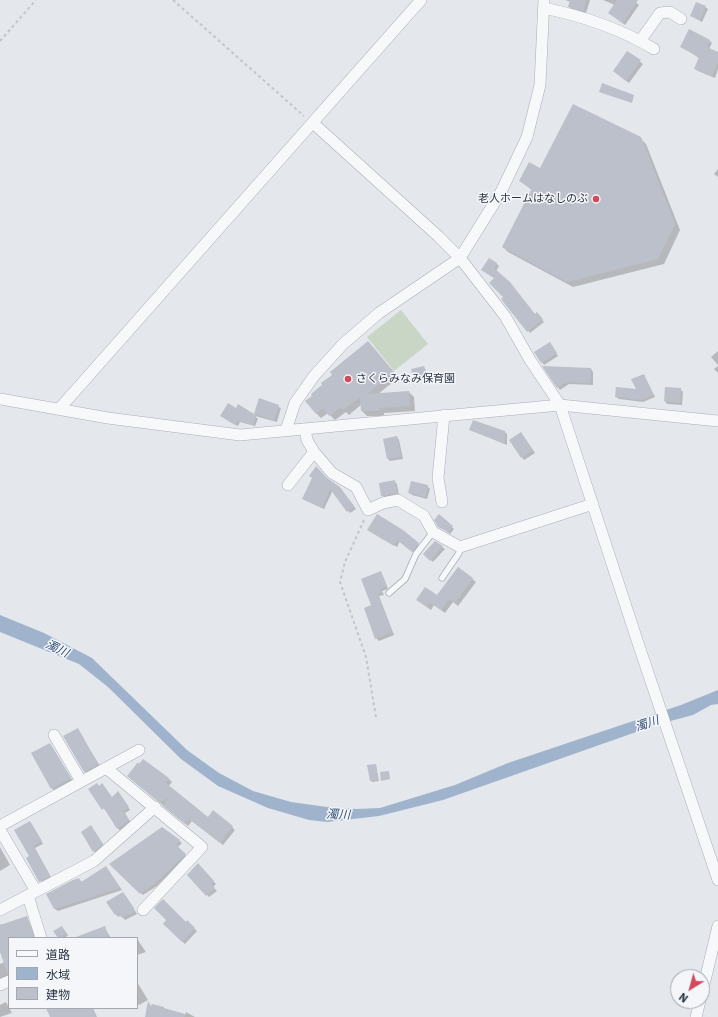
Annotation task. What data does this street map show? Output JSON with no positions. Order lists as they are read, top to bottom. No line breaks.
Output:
{"water":["濁川"],"places":["老人ホームはなしのぶ","さくらみなみ保育園"],"legend":["道路","水域","建物"],"north":"bottom left"}
